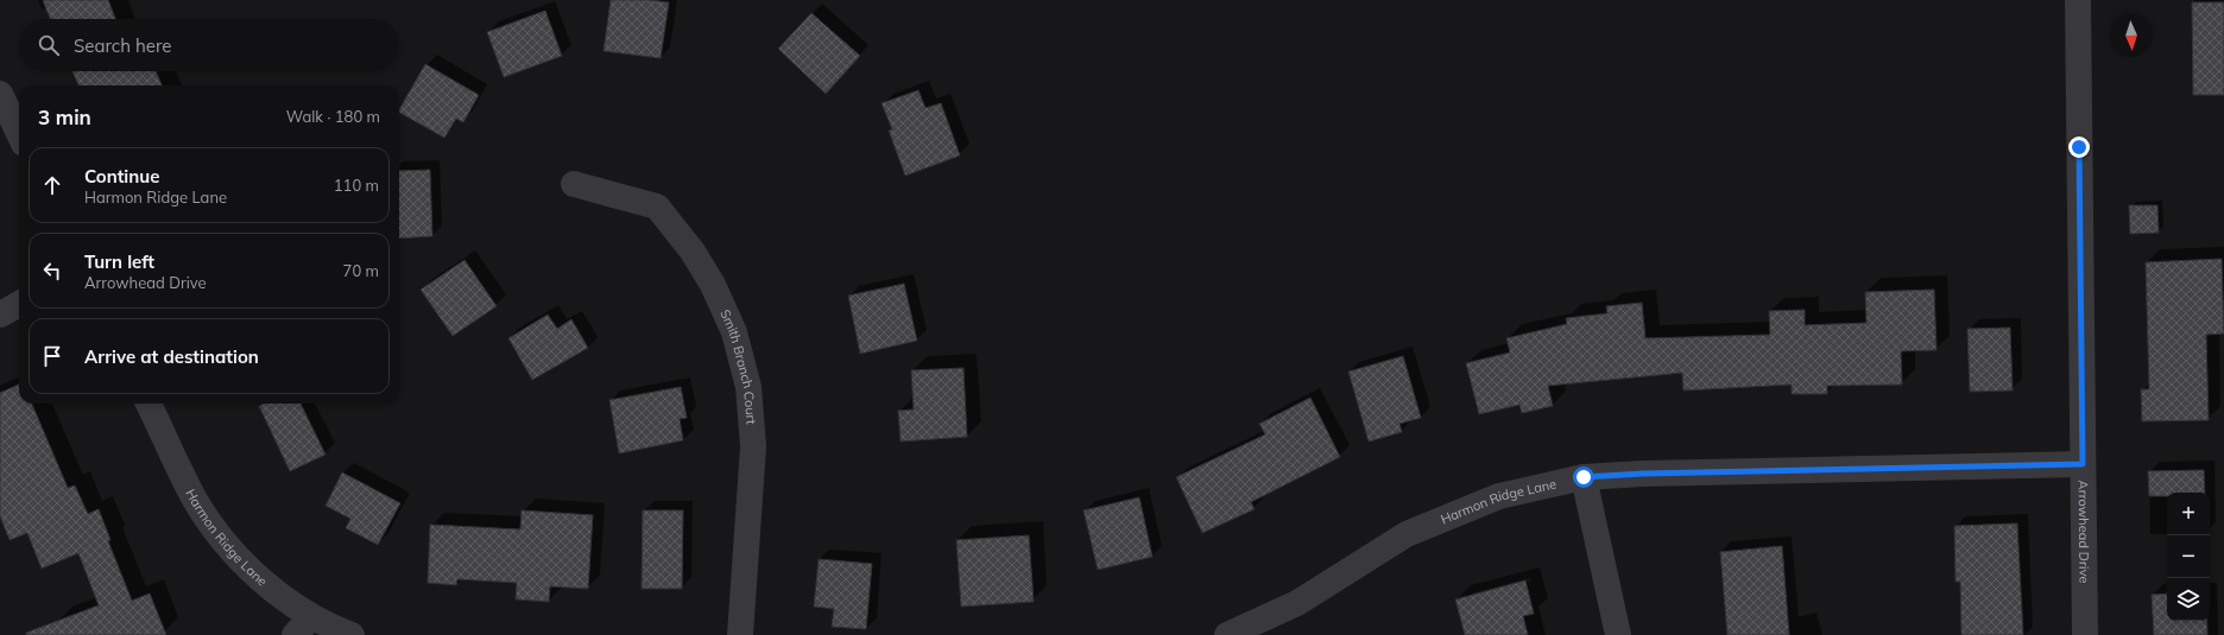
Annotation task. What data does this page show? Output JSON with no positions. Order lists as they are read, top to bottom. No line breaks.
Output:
{"streets":{"street":["Smith Branch Court","Harmon Ridge Lane","Arrowhead Drive"]},"crossings":[["Harmon Ridge Lane","Arrowhead Drive"]],"north":"bottom","page":{"search":"Search here","heading":["3 min","Walk · 180 m"],"list":[["Continue","Harmon Ridge Lane","110 m"],["Turn left","Arrowhead Drive","70 m"],"Arrive at destination"],"map_buttons":["+","−"]}}
